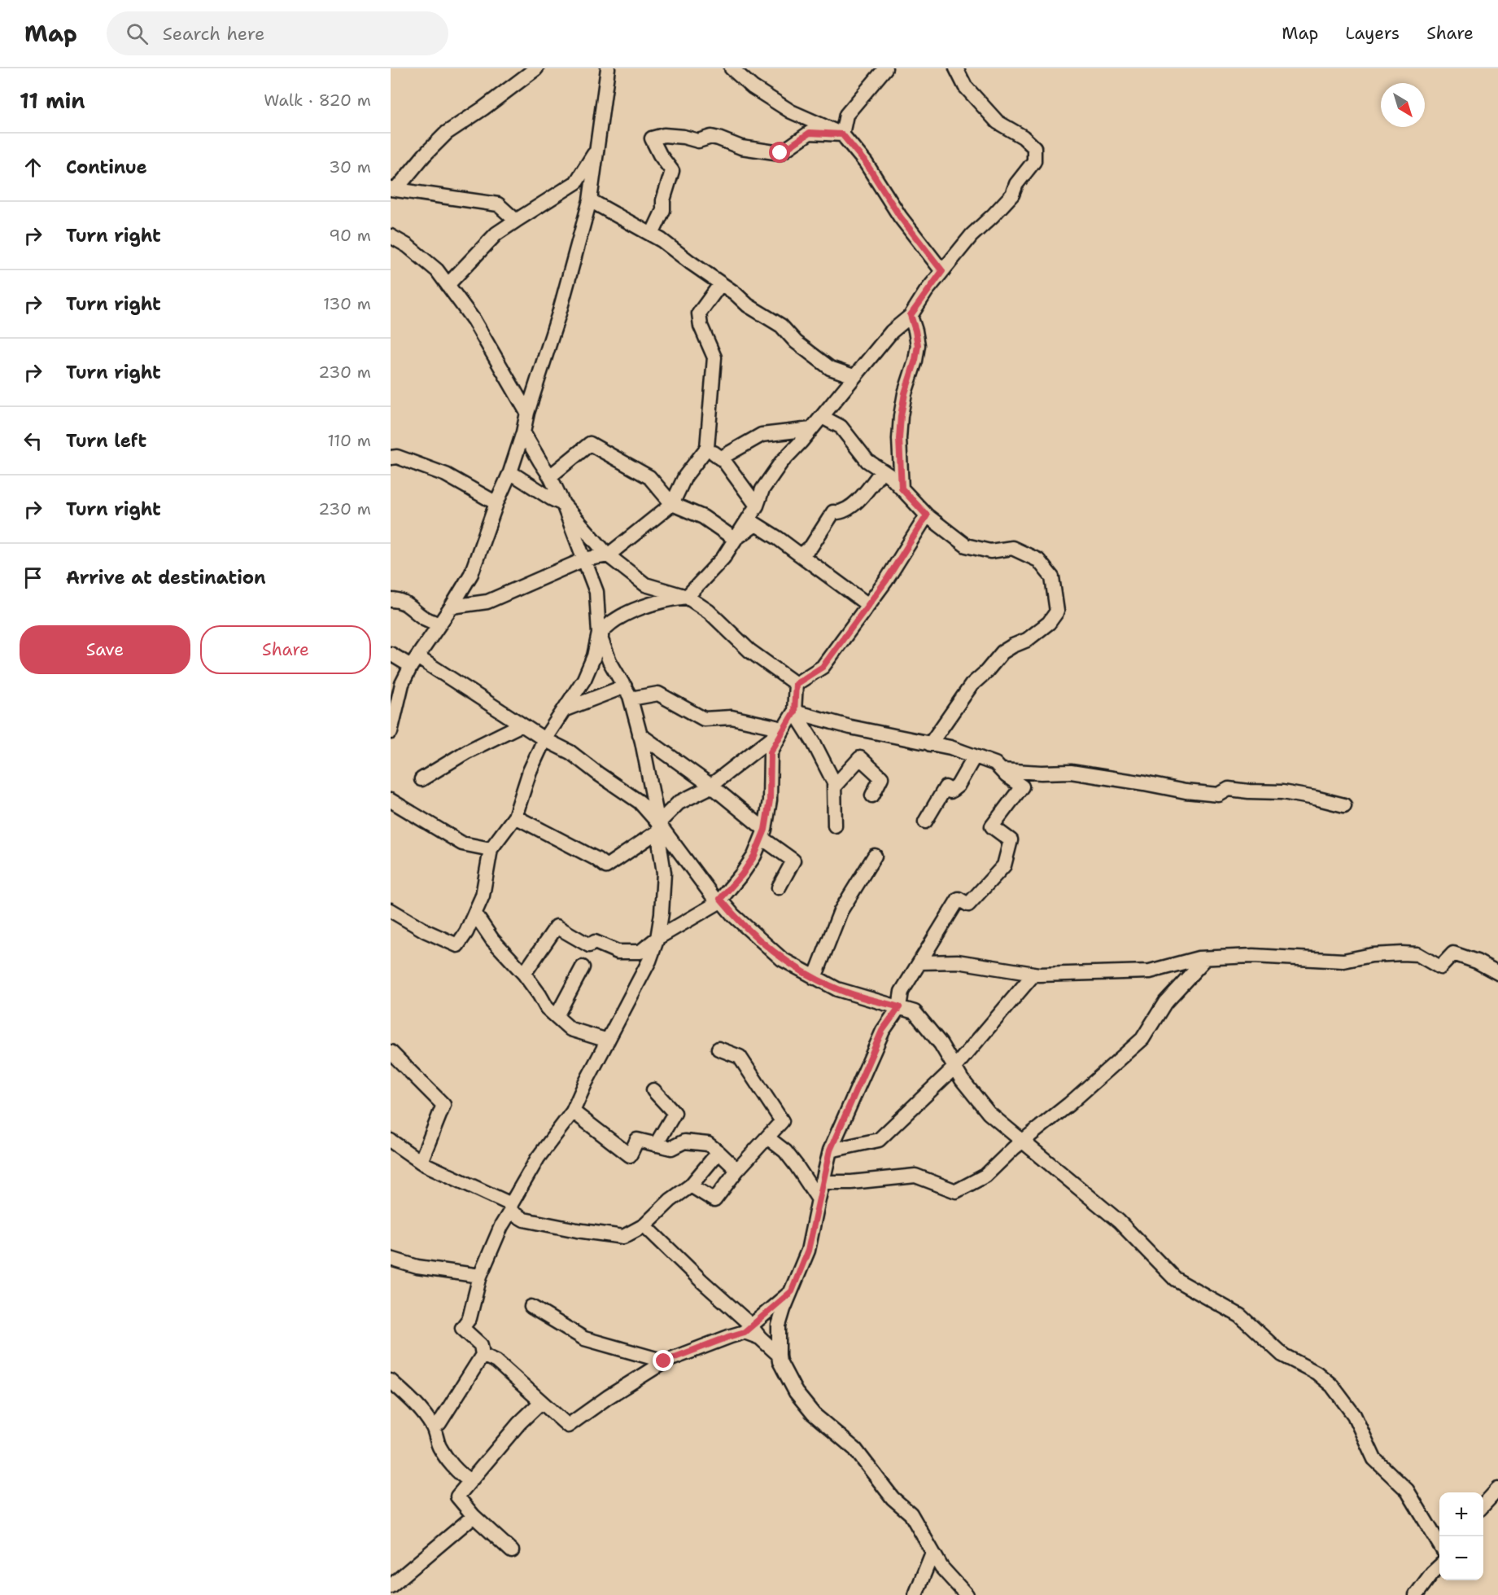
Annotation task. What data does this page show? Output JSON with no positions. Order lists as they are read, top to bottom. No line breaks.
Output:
{"north":"bottom right","page":{"header":"Map","search":"Search here","nav":["Map","Layers","Share"],"heading":["11 min","Walk · 820 m"],"list":[["Continue","30 m"],["Turn right","90 m"],["Turn right","130 m"],["Turn right","230 m"],["Turn left","110 m"],["Turn right","230 m"],"Arrive at destination"],"buttons":["Save","Share"],"map_buttons":["+","−"]}}
